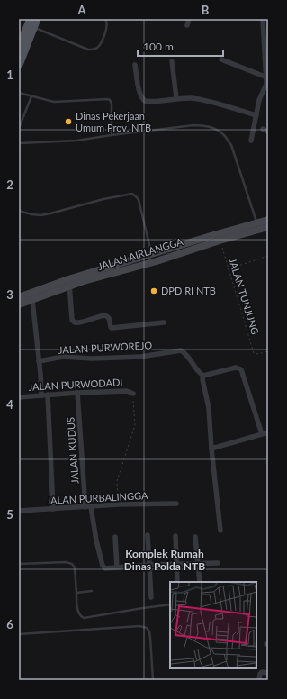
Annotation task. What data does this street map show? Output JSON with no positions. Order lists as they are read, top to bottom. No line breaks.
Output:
{"streets":{"main road":["JALAN AIRLANGGA"],"street":["JALAN PURWOREJO","JALAN PURWODADI","JALAN KUDUS","JALAN PURBALINGGA"],"path":["JALAN TUNJUNG"]},"crossings":[["JALAN AIRLANGGA","JALAN TUNJUNG"],["JALAN PURWODADI","JALAN KUDUS"],["JALAN KUDUS","JALAN PURBALINGGA"]],"districts":["Komplek Rumah Dinas Polda NTB"],"places":["Dinas Pekerjaan Umum Prov. NTB","DPD RI NTB"],"scale_bar":"100 m","grid":{"columns":["A","B"],"rows":["1","2","3","4","5","6"]}}
